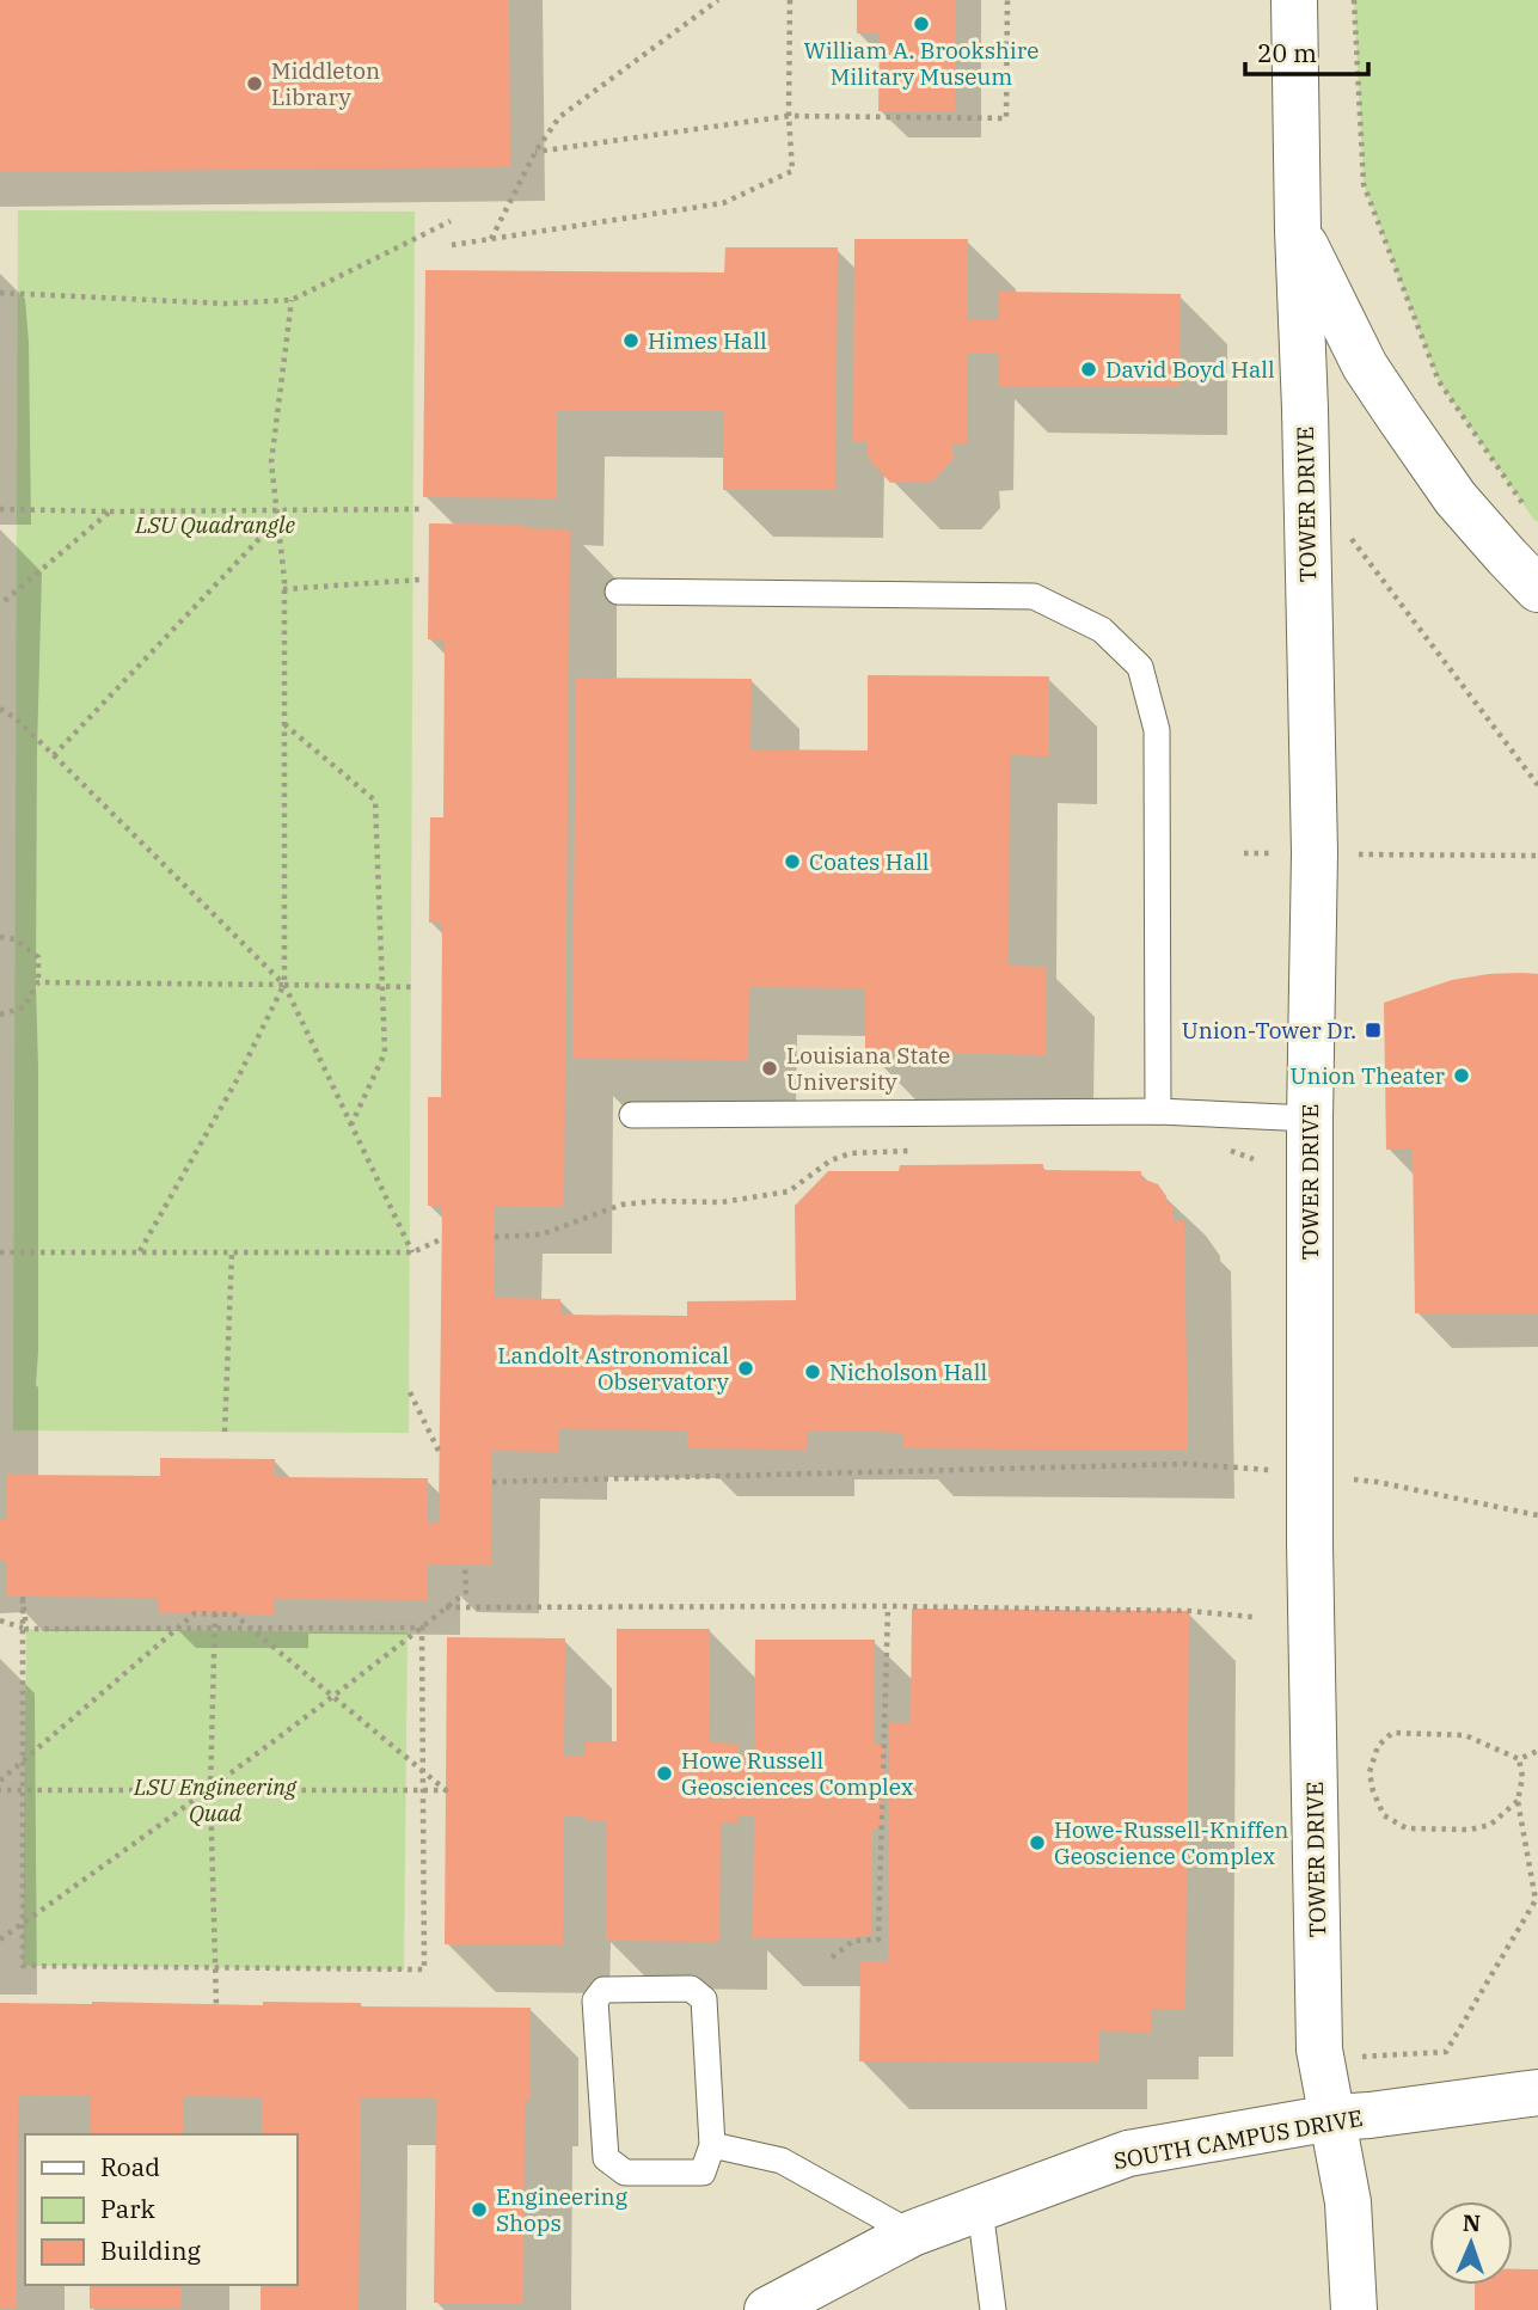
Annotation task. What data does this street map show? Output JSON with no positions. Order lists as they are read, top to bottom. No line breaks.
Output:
{"streets":{"street":["TOWER DRIVE","SOUTH CAMPUS DRIVE"]},"crossings":[["TOWER DRIVE","SOUTH CAMPUS DRIVE"]],"parks":["LSU Quadrangle","LSU Engineering Quad"],"places":{"other":["William A. Brookshire Military Museum","Middleton Library","Himes Hall","David Boyd Hall","Coates Hall","Louisiana State University","Union Theater","Landolt Astronomical Observatory","Nicholson Hall","Howe Russell Geosciences Complex","Howe-Russell-Kniffen Geoscience Complex","Engineering Shops"],"transit":["Union-Tower Dr."]},"legend":["Road","Park","Building"],"scale_bar":"20 m","north":"top"}
